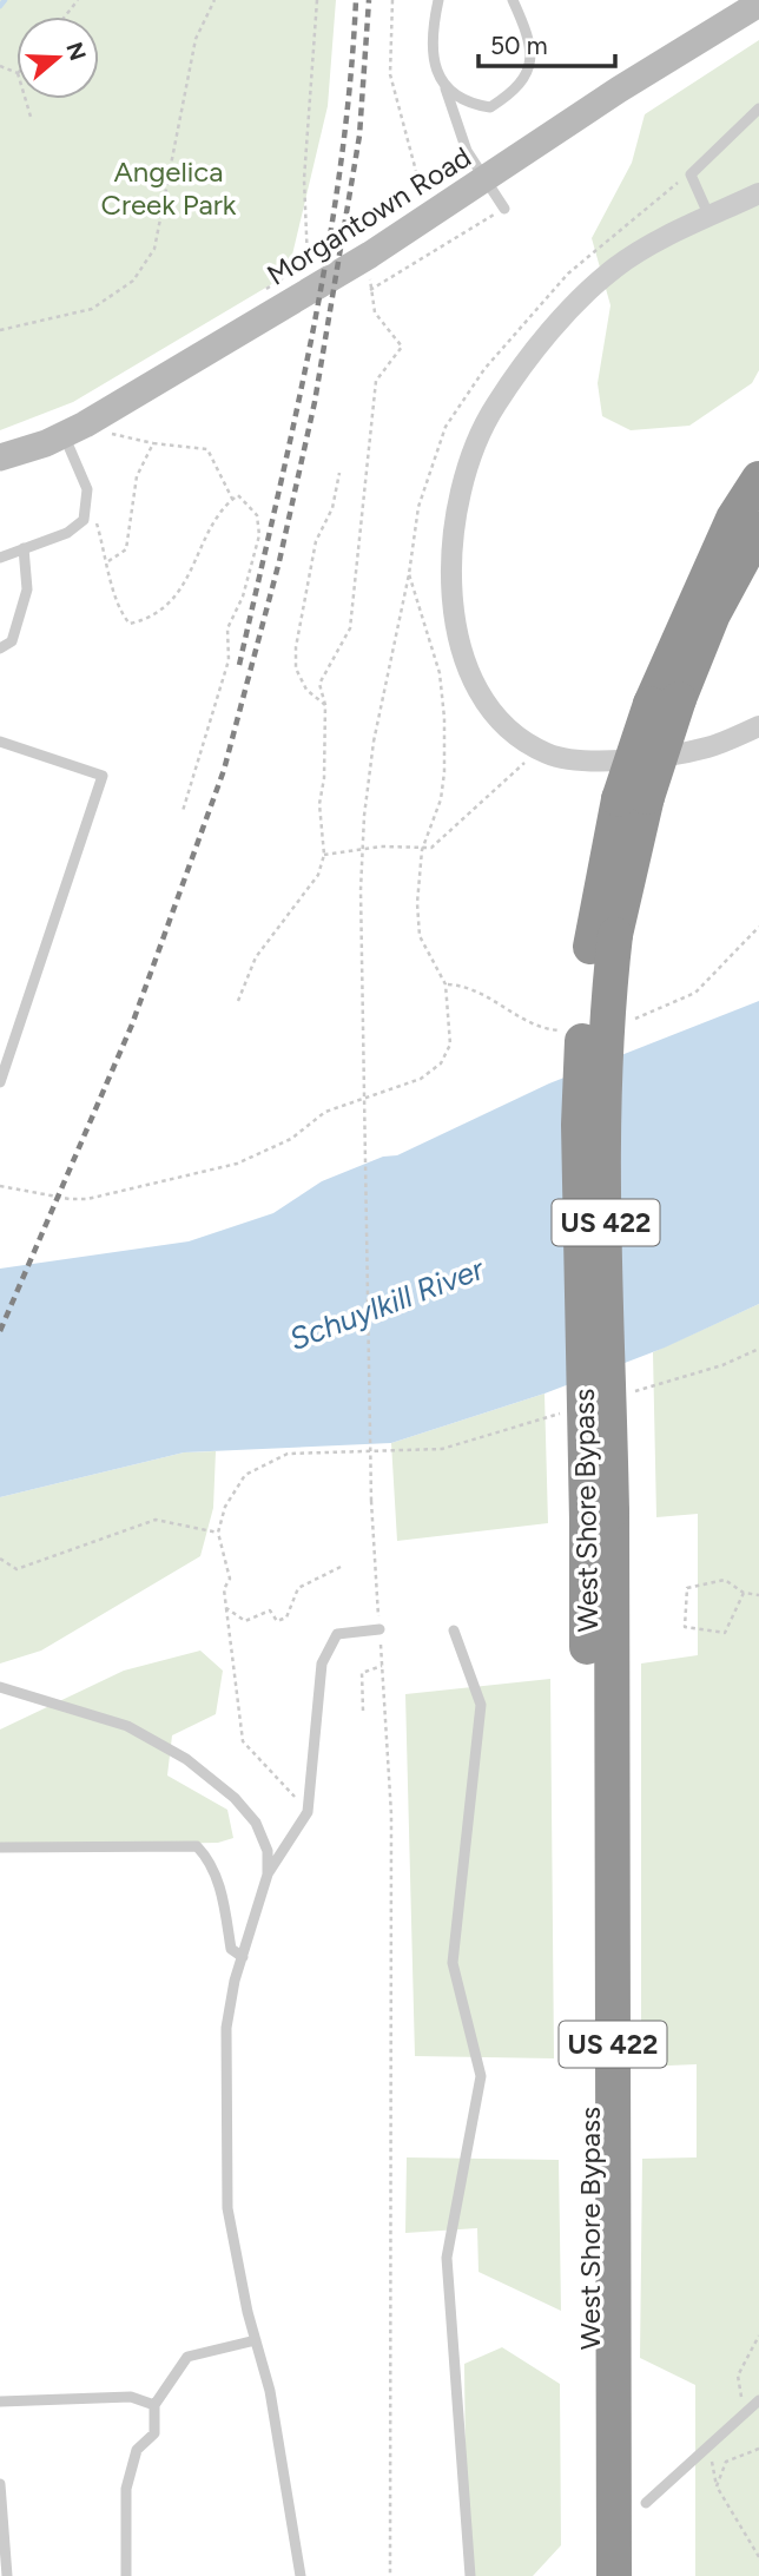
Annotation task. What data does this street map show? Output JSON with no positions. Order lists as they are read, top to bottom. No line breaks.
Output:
{"streets":{"highway":["US 422","West Shore Bypass"],"main road":["Morgantown Road"]},"water":["Schuylkill River"],"parks":["Angelica Creek Park"],"scale_bar":"50 m","north":"right"}
